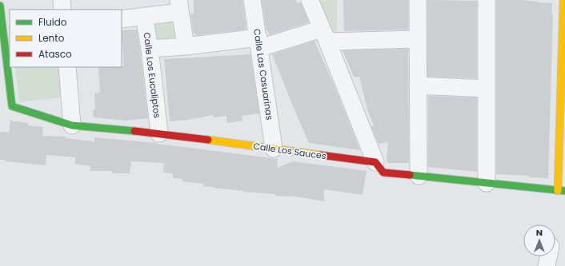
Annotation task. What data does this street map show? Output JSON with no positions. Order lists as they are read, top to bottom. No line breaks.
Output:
{"streets":{"street":["Calle Las Casuarinas","Calle Los Eucaliptos","Calle Los Sauces"]},"crossings":[["Calle Las Casuarinas","Calle Los Sauces"],["Calle Los Eucaliptos","Calle Los Sauces"]],"legend":["Fluido","Lento","Atasco"],"north":"top"}
